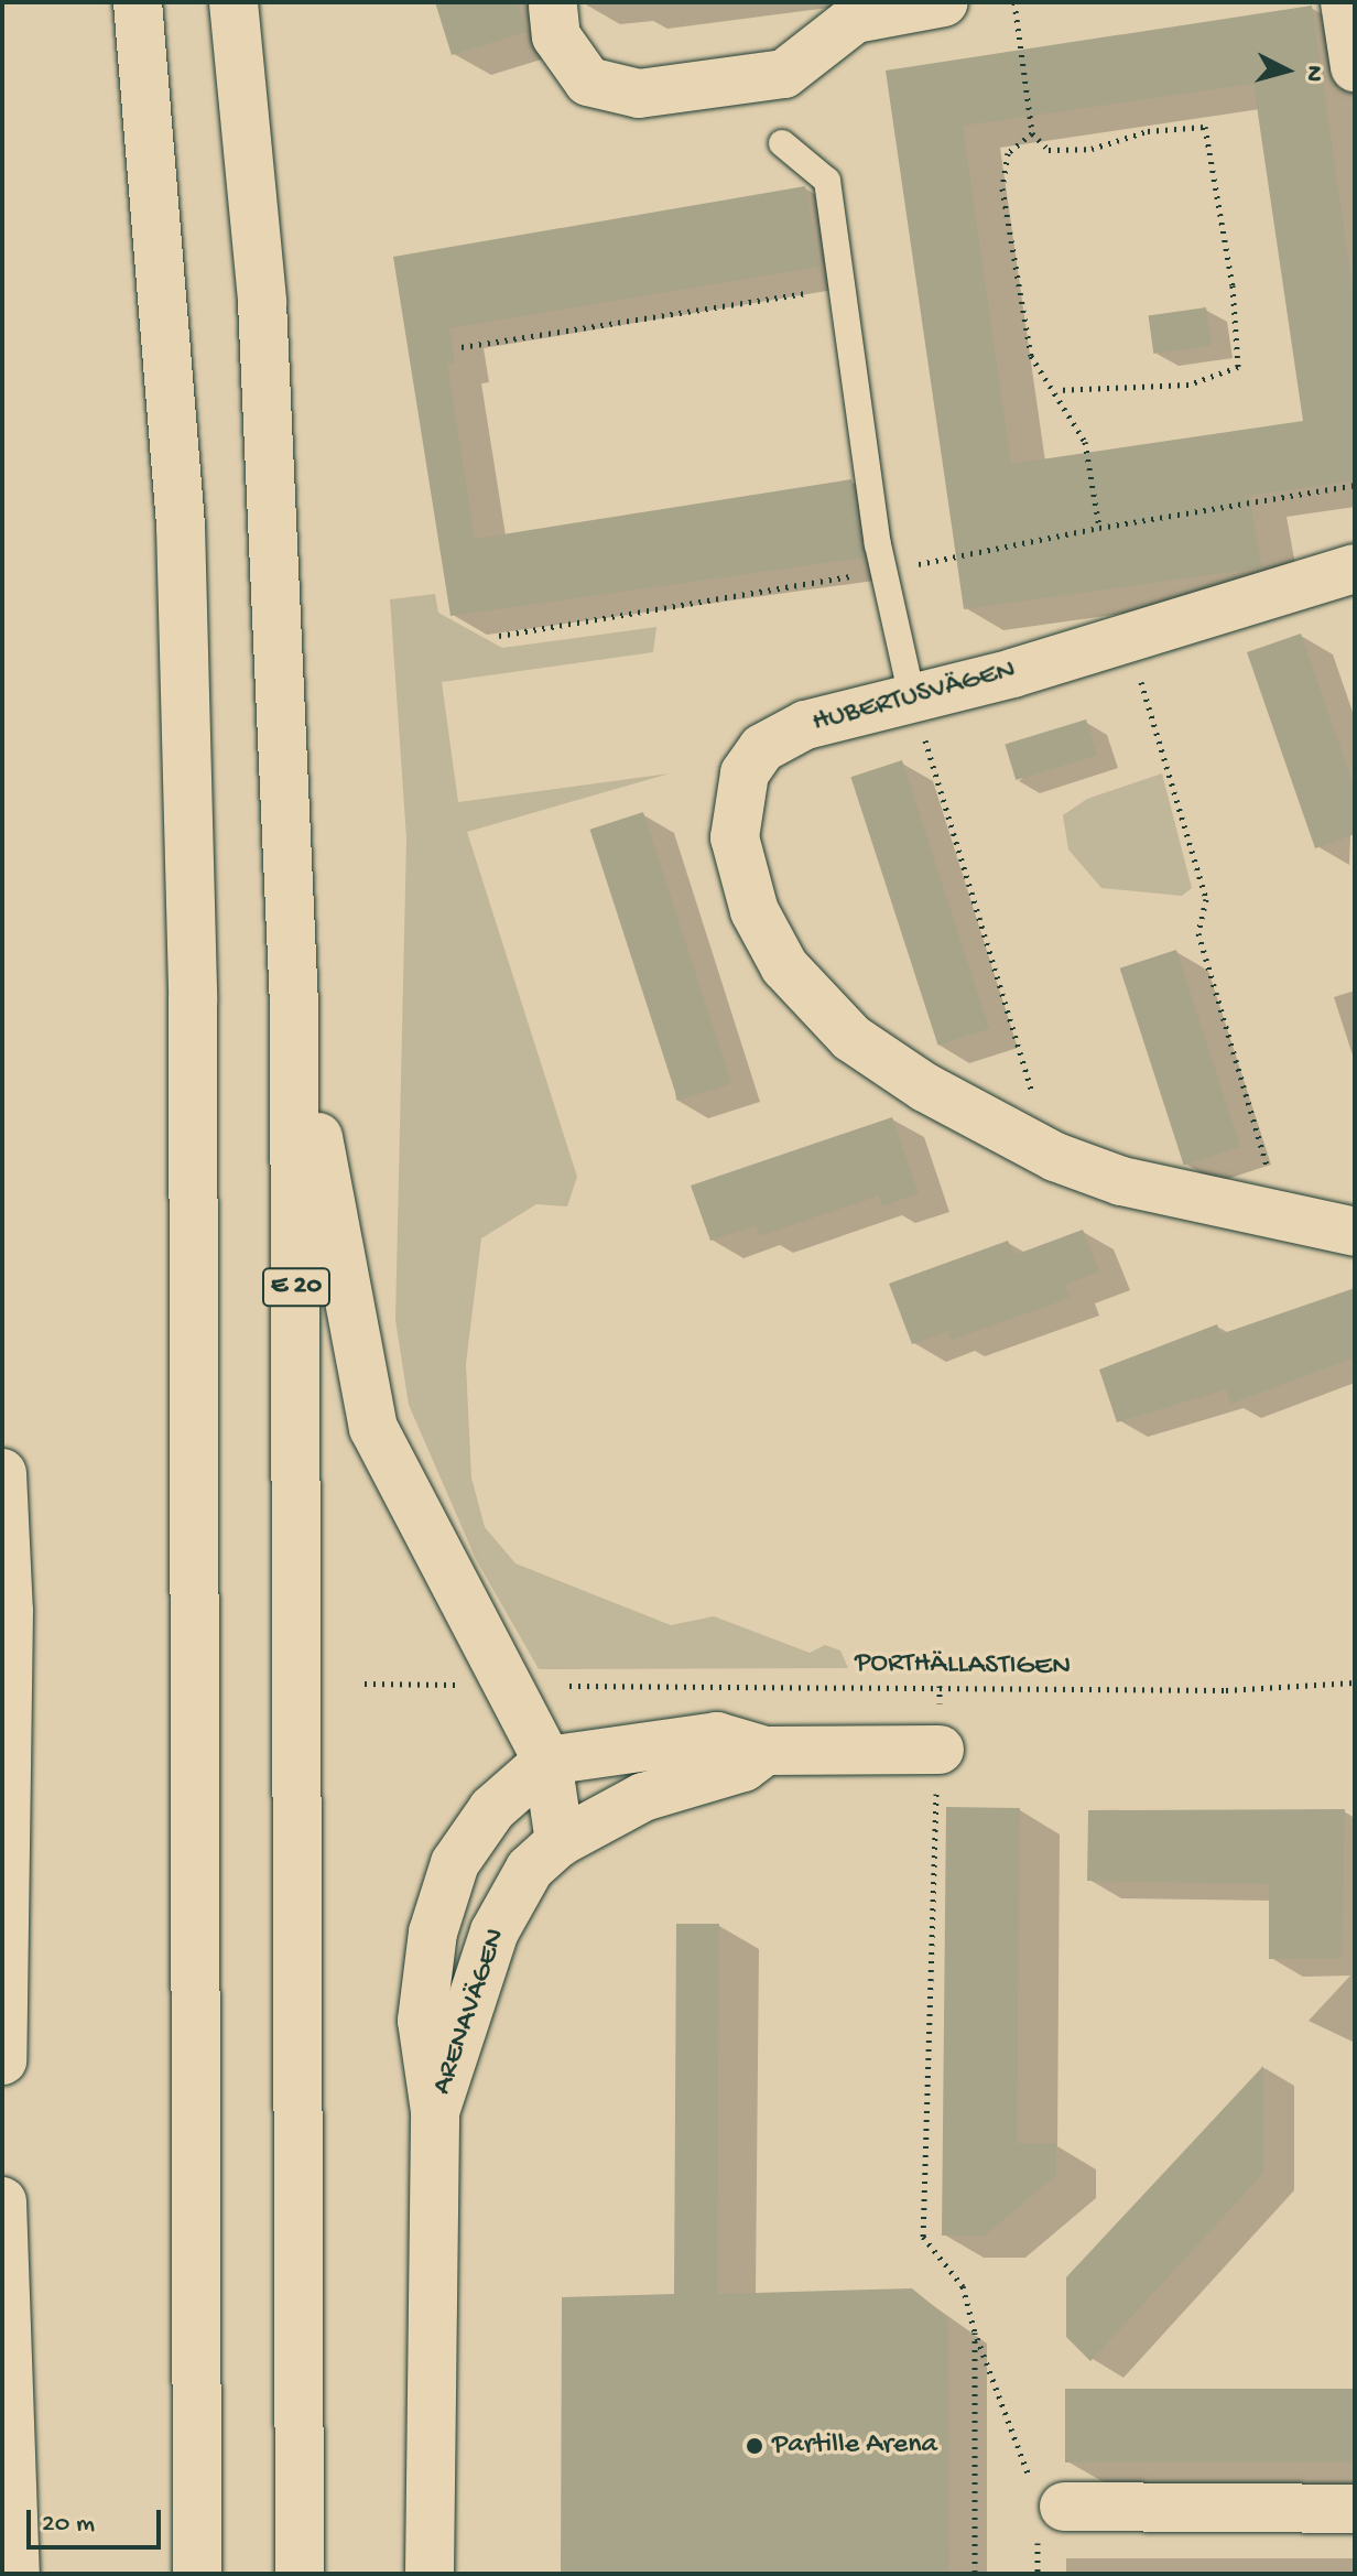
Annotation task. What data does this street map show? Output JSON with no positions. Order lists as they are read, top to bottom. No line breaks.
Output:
{"streets":{"main road":["HUBERTUSVÄGEN","E 20","ARENAVÄGEN"],"path":["PORTHÄLLASTIGEN"]},"places":["Partille Arena"],"scale_bar":"20 m","north":"right"}
